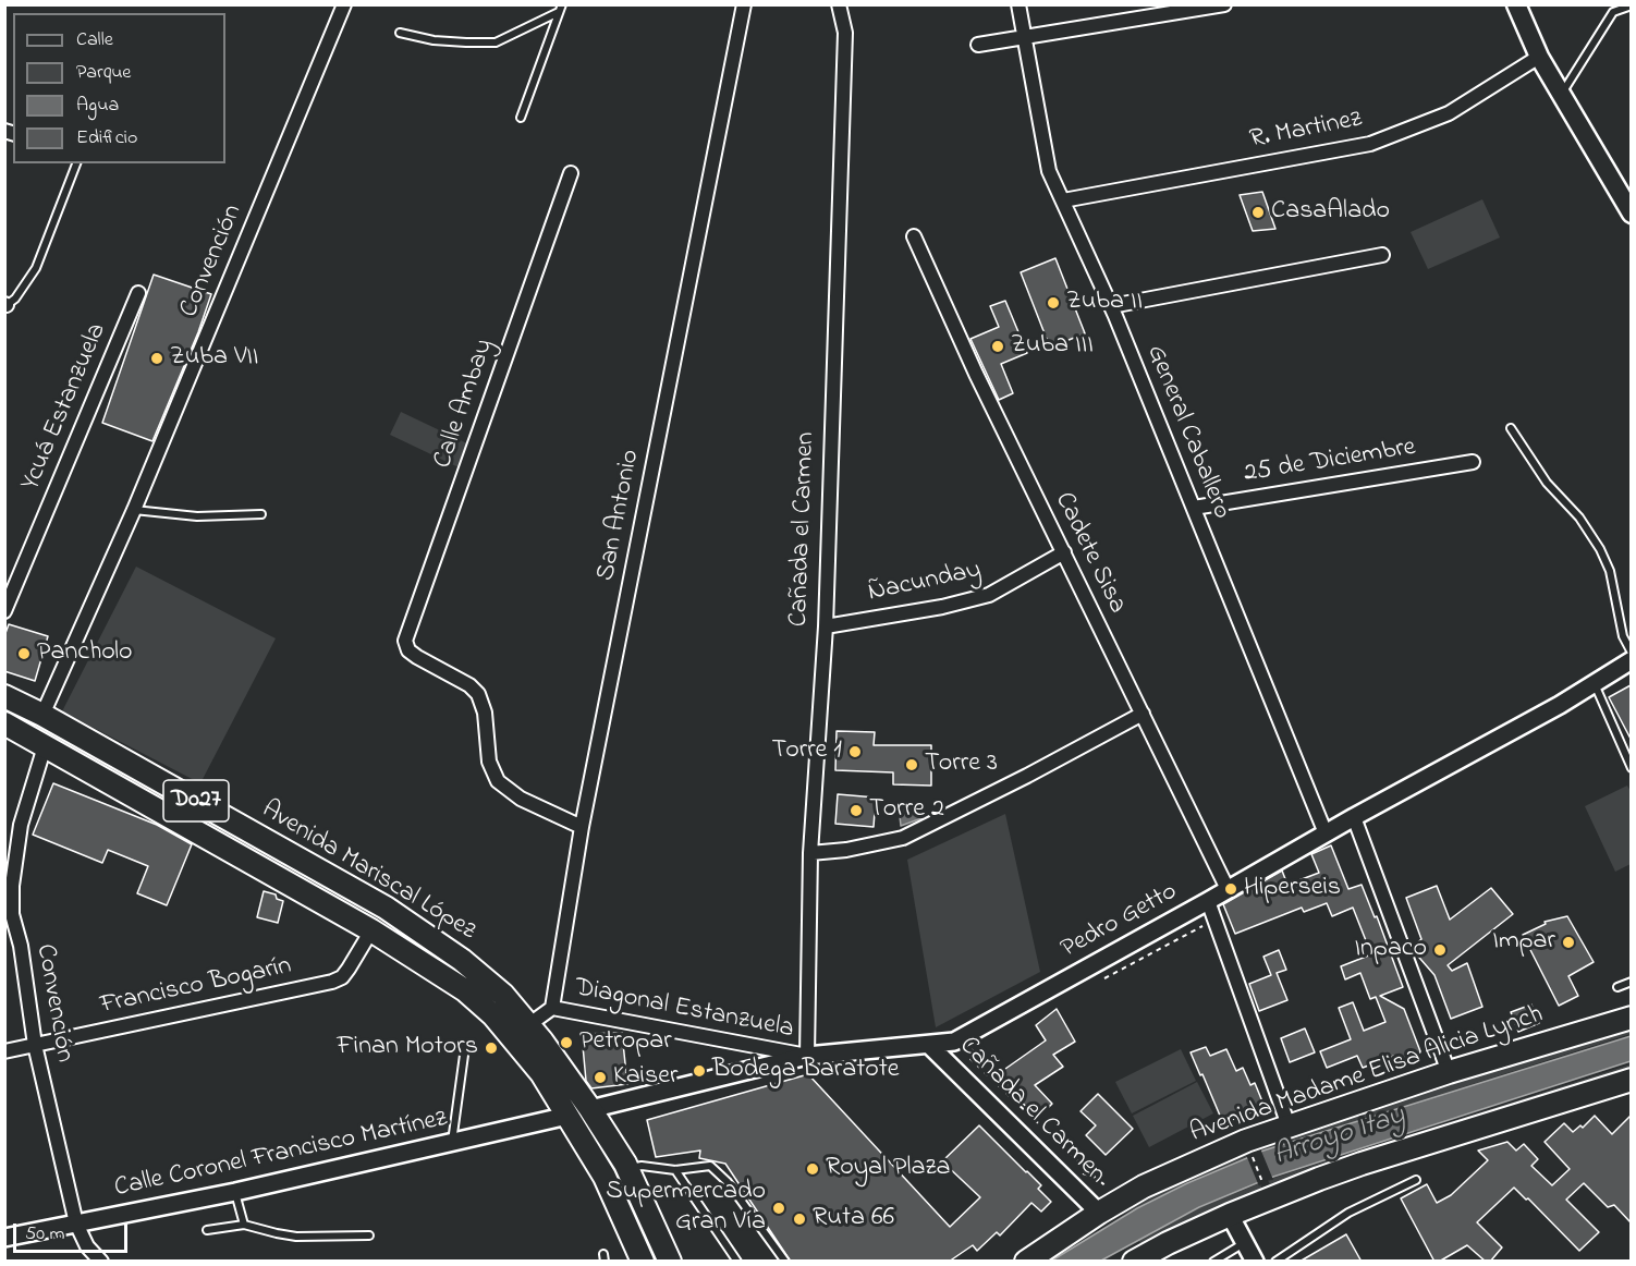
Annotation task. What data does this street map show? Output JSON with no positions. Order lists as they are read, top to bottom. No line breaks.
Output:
{"streets":{"highway":["D027","Avenida Mariscal López","Avenida Madame Elisa Alicia Lynch"],"street":["R. Martinez","Convención","Calle Ambay","Ycuá Estanzuela","General Caballero","25 de Diciembre","San Antonio","Cañada el Carmen","Cadete Sisa","Ñacunday","Pedro Getto","Francisco Bogarín","Diagonal Estanzuela","Calle Coronel Francisco Martínez"]},"crossings":[["R. Martinez","General Caballero"],["Convención","Avenida Mariscal López"],["Convención","Francisco Bogarín"],["Convención","Calle Coronel Francisco Martínez"],["Calle Ambay","San Antonio"],["General Caballero","25 de Diciembre"],["General Caballero","Pedro Getto"],["San Antonio","Diagonal Estanzuela"],["Cañada el Carmen","Ñacunday"],["Cañada el Carmen","Pedro Getto"],["Cañada el Carmen","Diagonal Estanzuela"],["Cañada el Carmen","Avenida Madame Elisa Alicia Lynch"],["Cadete Sisa","Ñacunday"],["Cadete Sisa","Pedro Getto"],["D027","Avenida Mariscal López"],["D027","Pedro Getto"],["D027","Calle Coronel Francisco Martínez"],["Avenida Mariscal López","Pedro Getto"],["Avenida Mariscal López","Francisco Bogarín"],["Avenida Mariscal López","Calle Coronel Francisco Martínez"],["Pedro Getto","Diagonal Estanzuela"]],"water":["Arroyo Itay"],"places":["CasaAlado","Zuba II","Zuba III","Zuba VII","Pancholo","Torre 1","Torre 3","Torre 2","Hiperseis","Impar","Inpaco","Petropar","Finan Motors","Bodega Baratote","Kaiser","Royal Plaza","Supermercado Gran Vía","Ruta 66"],"legend":["Calle","Parque","Agua","Edificio"],"scale_bar":"50 m"}
